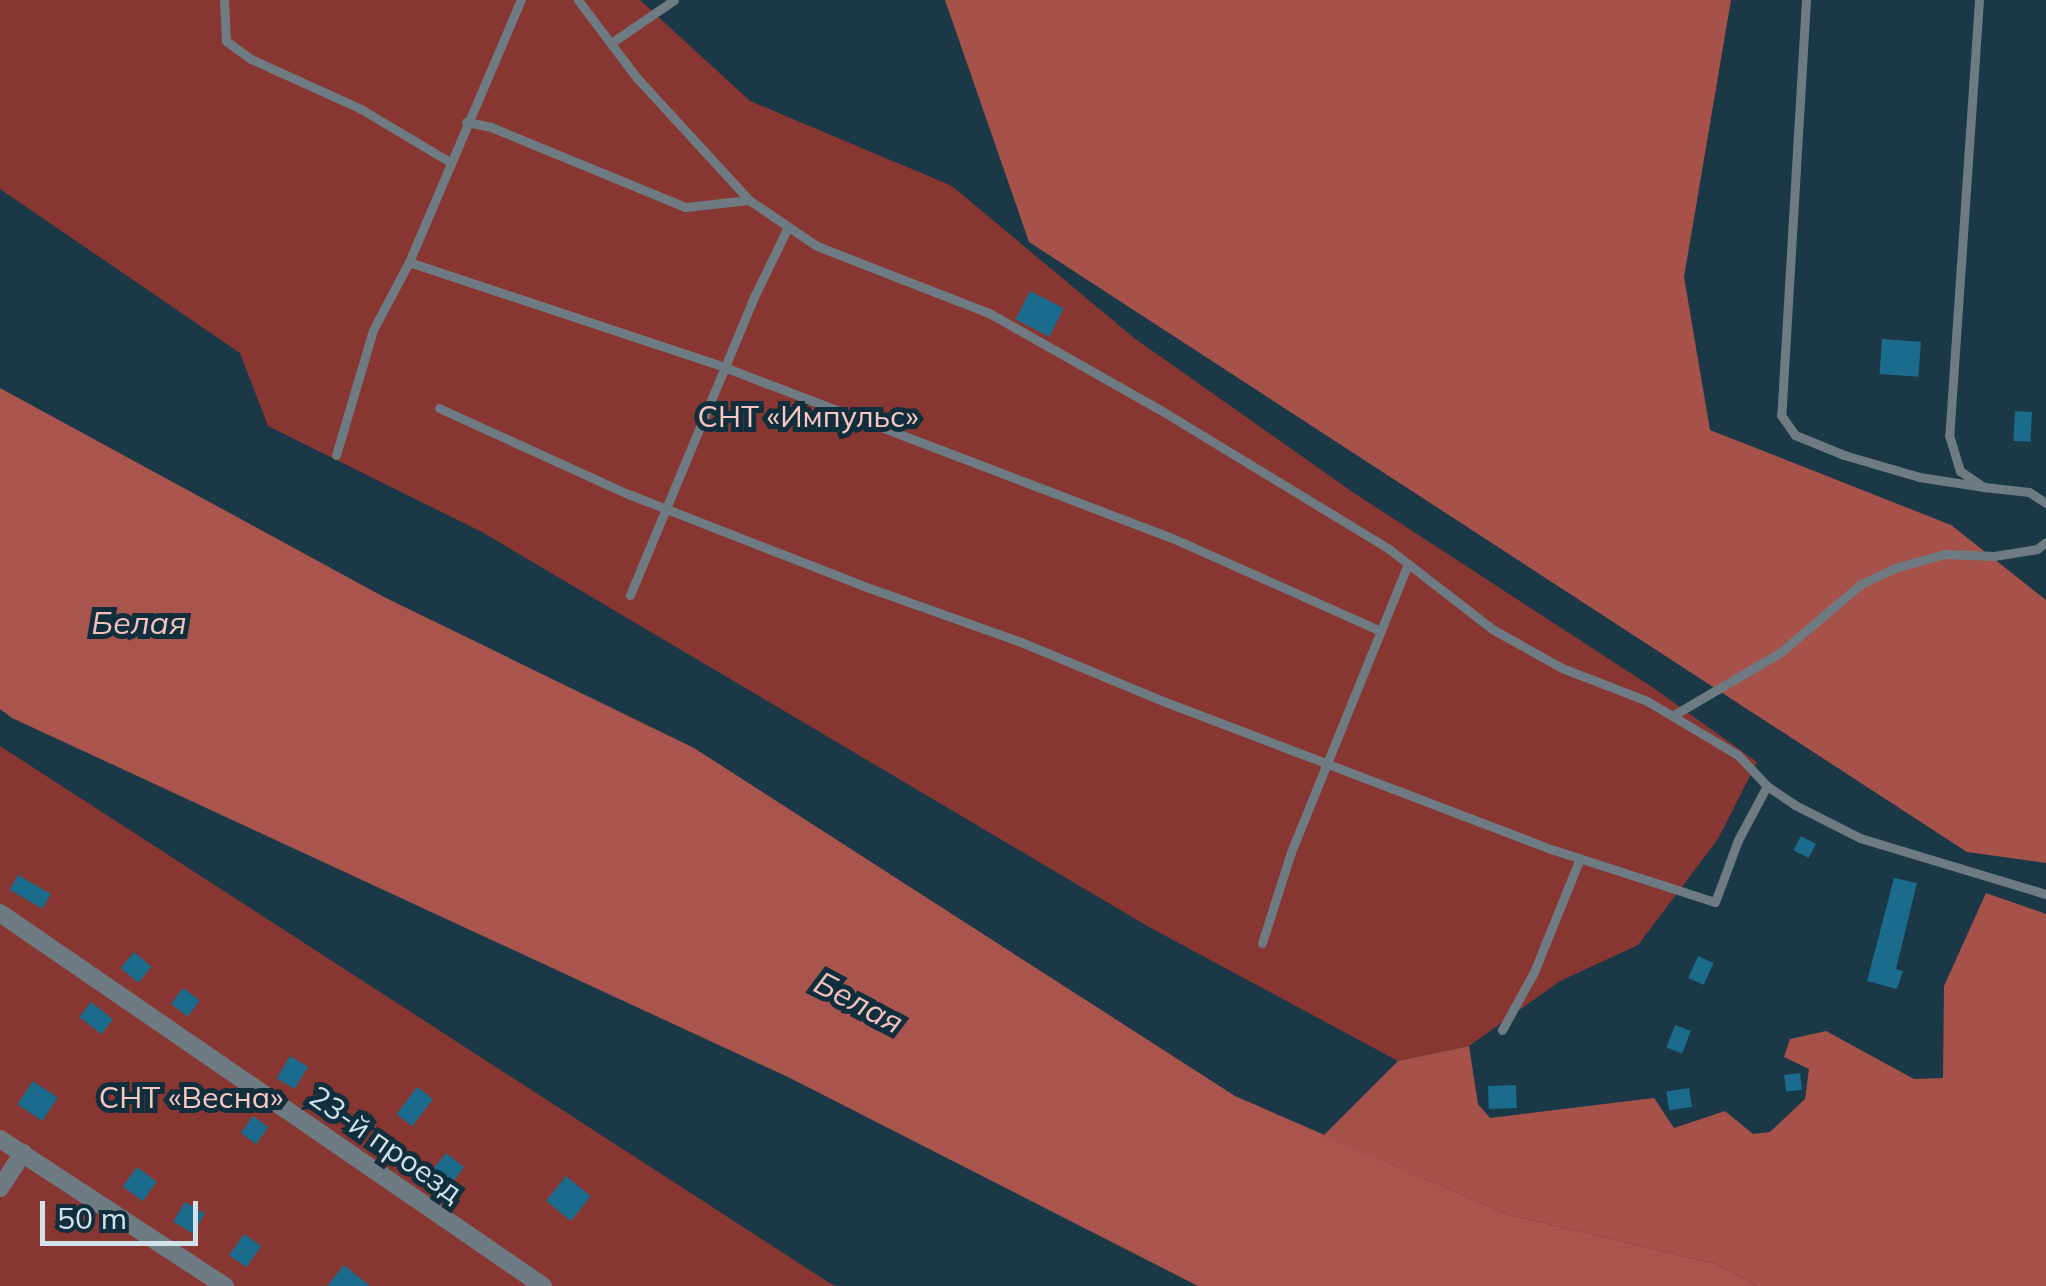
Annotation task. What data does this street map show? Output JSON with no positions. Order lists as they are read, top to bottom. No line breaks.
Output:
{"streets":{"street":["23-й проезд"]},"water":["Белая"],"parks":["СНТ «Импульс»","СНТ «Весна»"],"scale_bar":"50 m"}
